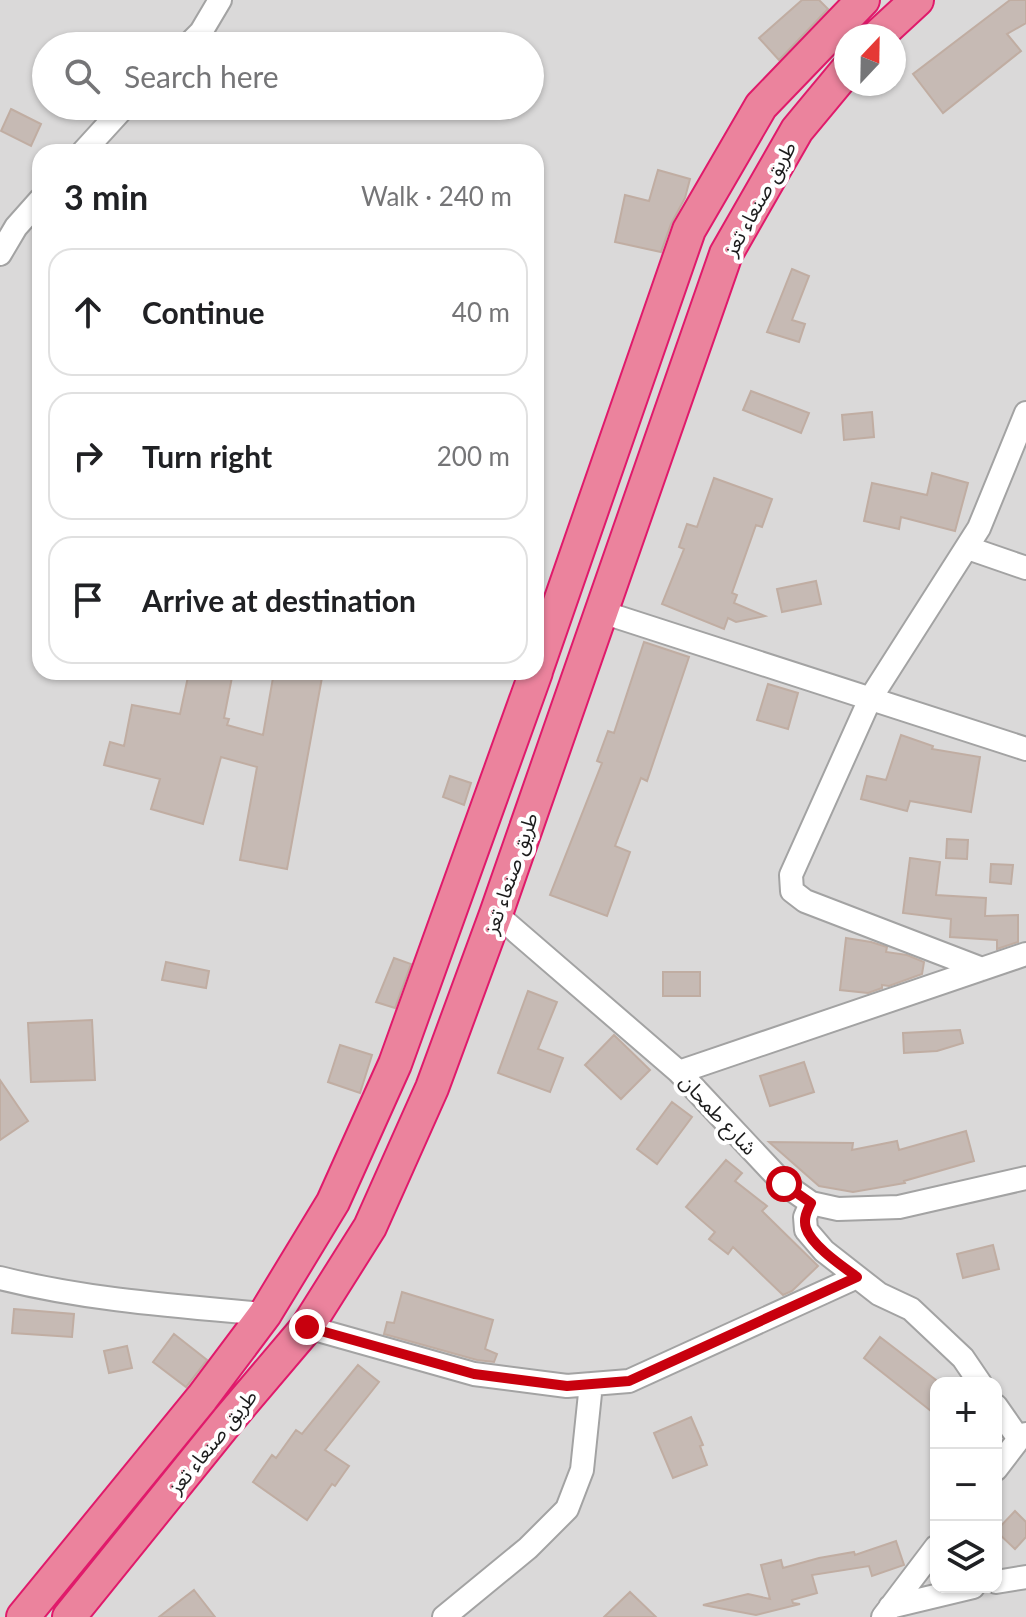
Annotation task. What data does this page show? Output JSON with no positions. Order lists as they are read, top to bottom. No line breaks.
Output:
{"streets":{"highway":["طريق صنعاء تعز"],"street":["شارع طمحان"]},"crossings":[["طريق صنعاء تعز","شارع طمحان"]],"north":"top","page":{"search":"Search here","heading":["3 min","Walk · 240 m"],"list":[["Continue","40 m"],["Turn right","200 m"],"Arrive at destination"],"map_buttons":["+","−"]}}
